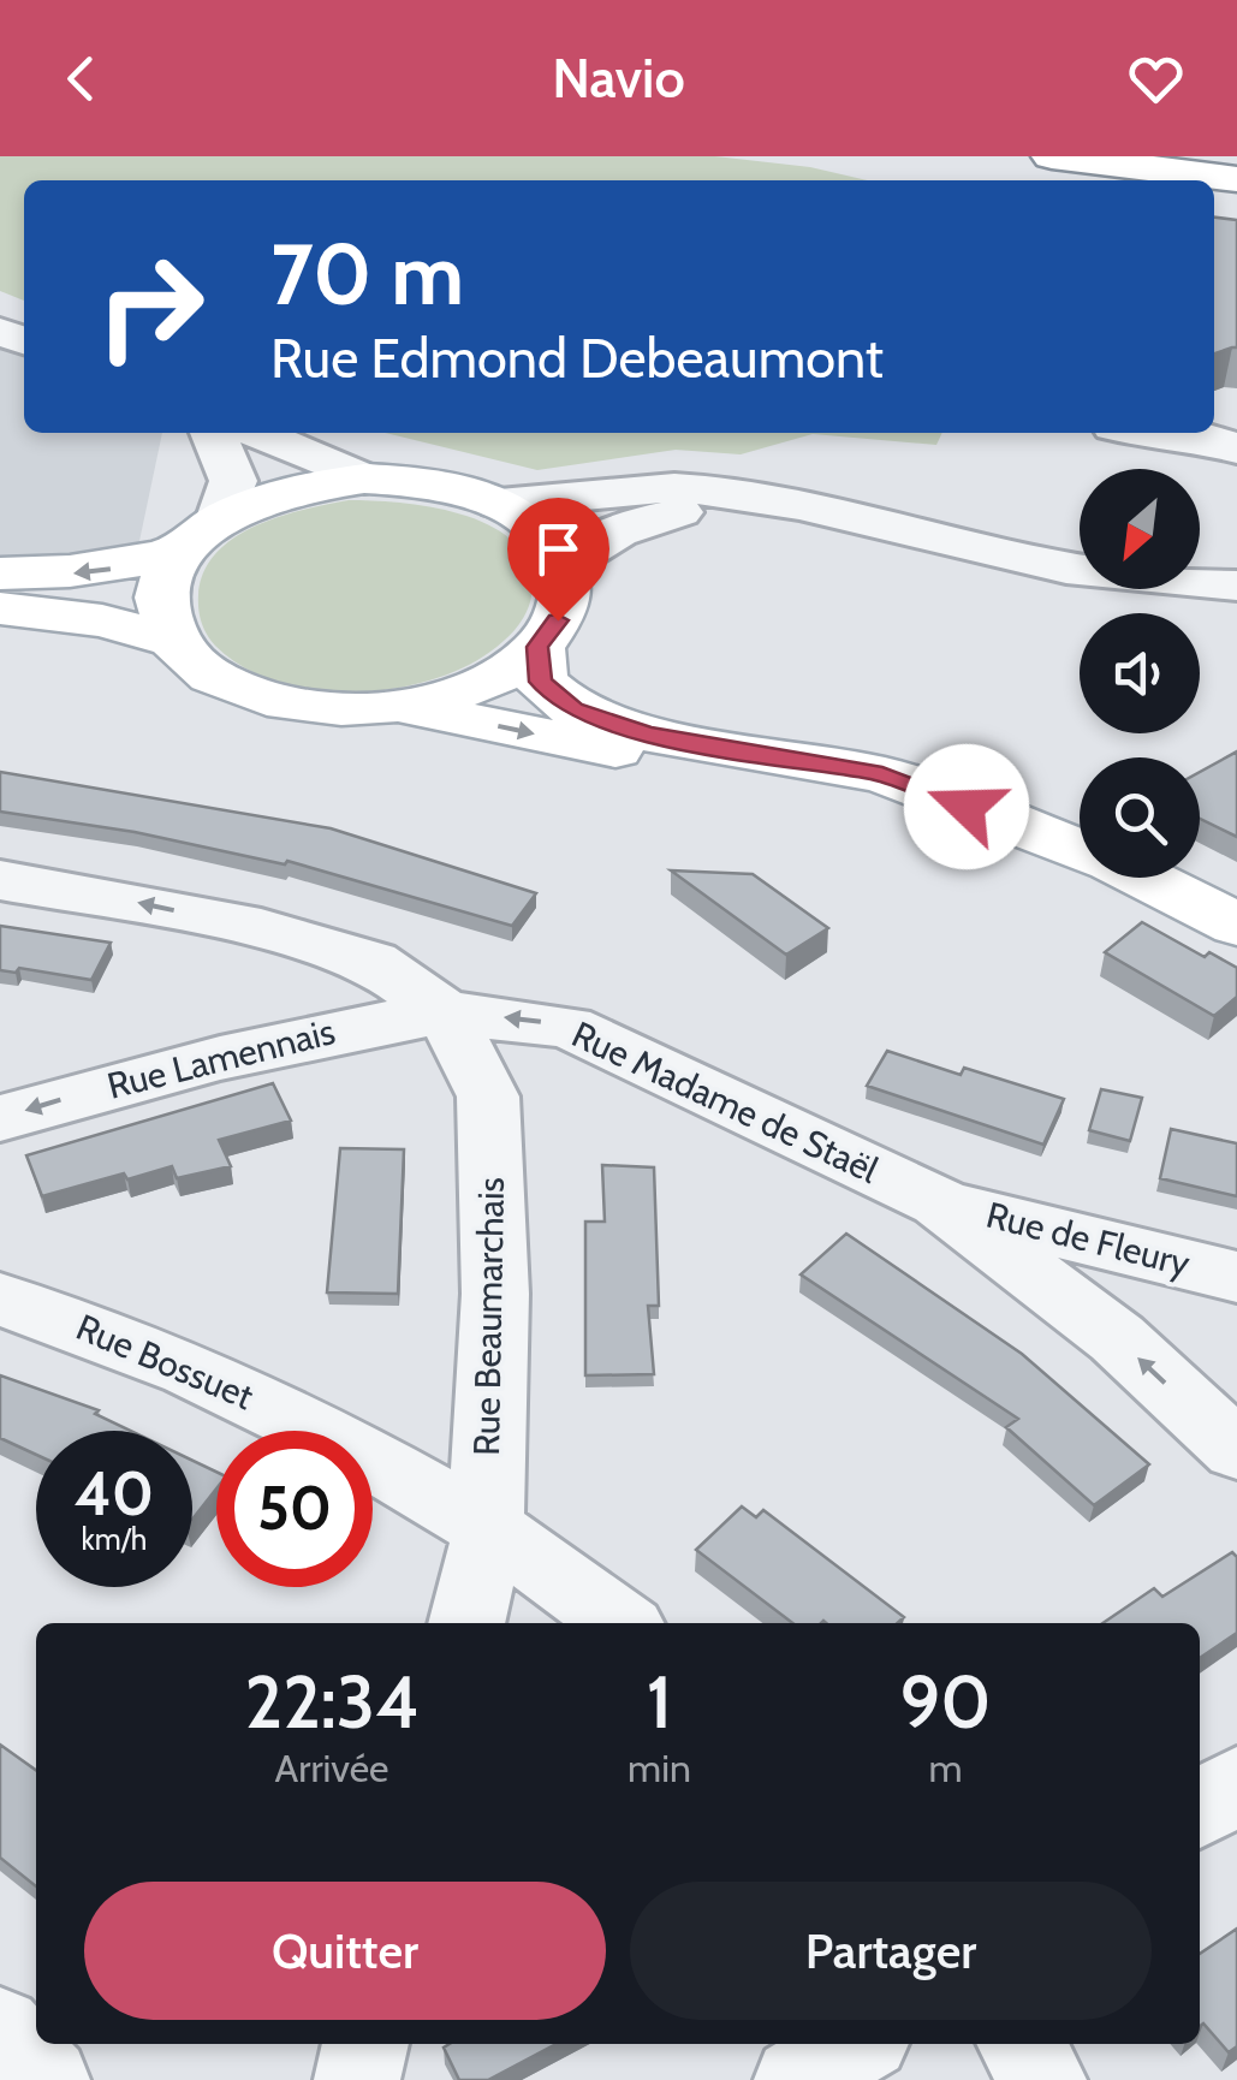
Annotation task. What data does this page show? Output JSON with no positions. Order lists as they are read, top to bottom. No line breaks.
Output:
{"streets":{"street":["Rue Lamennais","Rue Madame de Staël","Rue de Fleury","Rue Beaumarchais","Rue Bossuet"]},"crossings":[["Rue Lamennais","Rue Madame de Staël"],["Rue Lamennais","Rue Beaumarchais"],["Rue Madame de Staël","Rue de Fleury"],["Rue Madame de Staël","Rue Beaumarchais"],["Rue Beaumarchais","Rue Bossuet"]],"one_way":["Rue Lamennais","Rue Madame de Staël"],"north":"bottom left","page":{"header":"Navio","turn":["70 m","Rue Edmond Debeaumont"],"speed":"40 km/h","limit":"50","eta":["22:34","Arrivée","1","min","90","m"],"buttons":["Quitter","Partager"]}}
